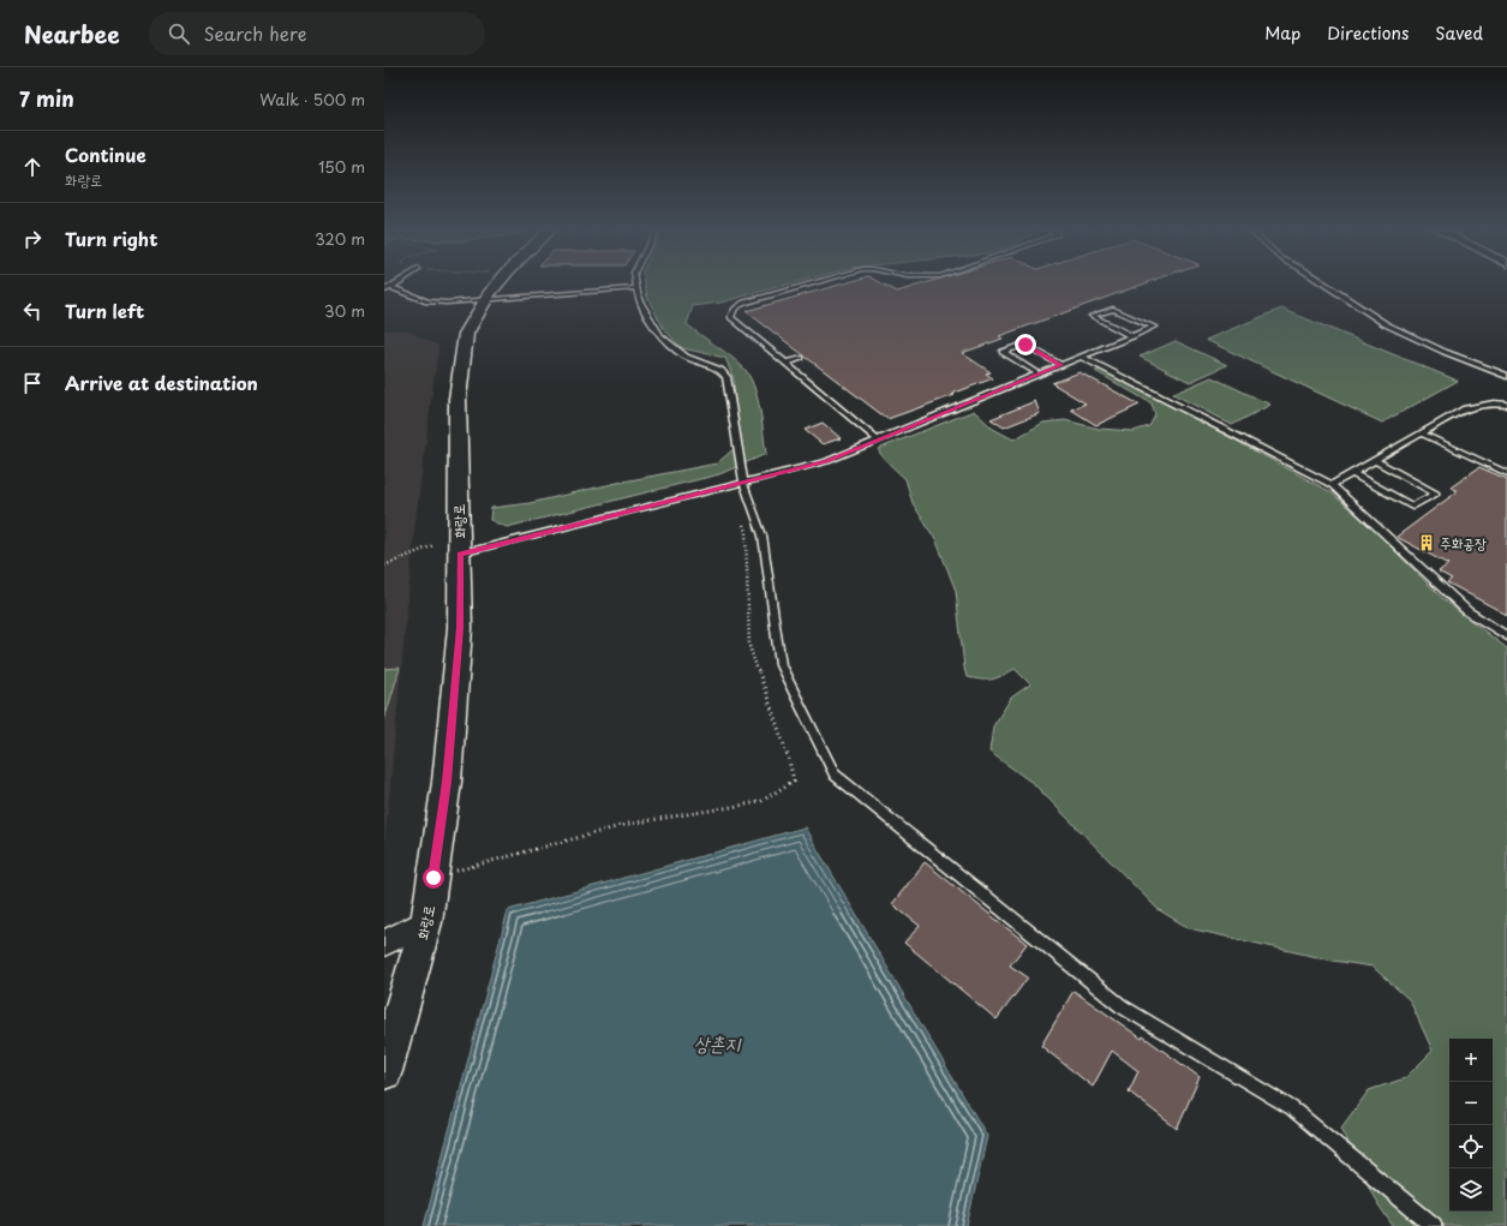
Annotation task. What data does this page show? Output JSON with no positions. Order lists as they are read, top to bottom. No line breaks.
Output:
{"streets":{"street":["화랑로"]},"water":["상촌지"],"places":{"building":["주화공장"]},"page":{"header":"Nearbee","search":"Search here","nav":["Map","Directions","Saved"],"heading":["7 min","Walk · 500 m"],"list":[["Continue","화랑로","150 m"],["Turn right","320 m"],["Turn left","30 m"],"Arrive at destination"],"map_buttons":["+","−"]}}
